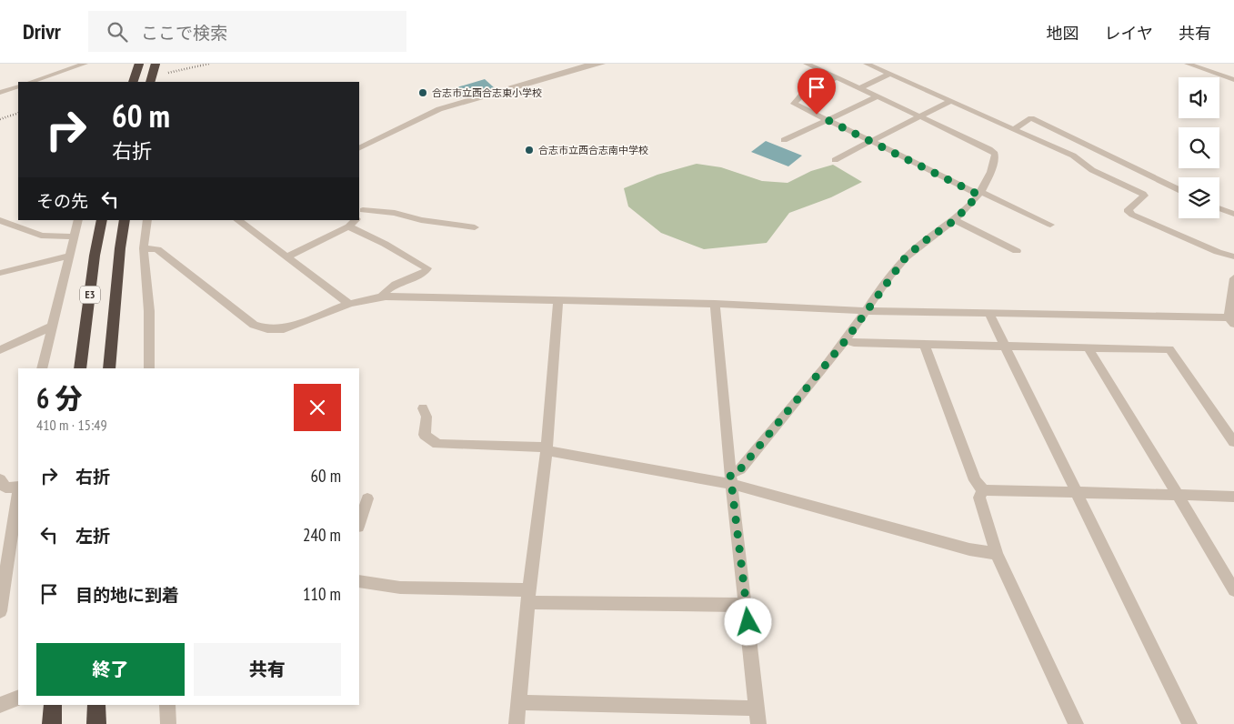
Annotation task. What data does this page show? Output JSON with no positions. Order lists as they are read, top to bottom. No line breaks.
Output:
{"streets":{"highway":["E3"]},"places":["合志市立西合志東小学校","合志市立西合志南中学校"],"page":{"header":"Drivr","search":"ここで検索","nav":["地図","レイヤ","共有"],"turn":["60 m","右折"],"then":"その先","heading":["6 分","410 m · 15:49"],"list":[{"name":"右折","value":"60 m"},{"name":"左折","value":"240 m"},{"name":"目的地に到着","value":"110 m"}],"buttons":["終了","共有"]}}
